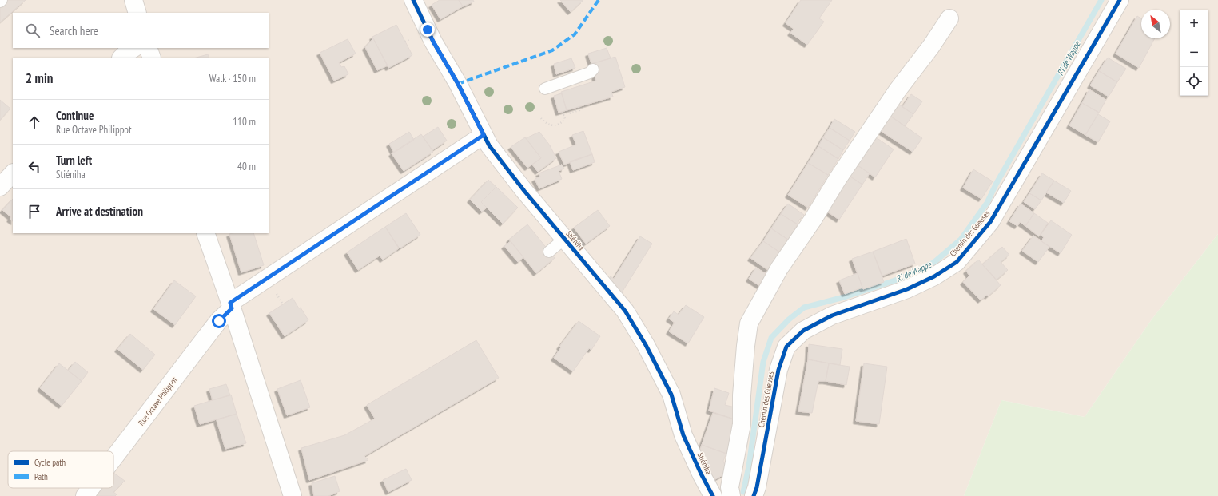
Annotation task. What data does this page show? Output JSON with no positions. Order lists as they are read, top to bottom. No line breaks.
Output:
{"streets":{"street":["Chemin des Gueuses","Stiéniha","Rue Octave Philippot"]},"crossings":[["Stiéniha","Rue Octave Philippot"]],"water":["Ri de Wappe"],"legend":["Cycle path","Path"],"north":"top left","page":{"map_buttons":["+","−"],"search":"Search here","heading":["2 min","Walk · 150 m"],"list":[["Continue","Rue Octave Philippot","110 m"],["Turn left","Stiéniha","40 m"],"Arrive at destination"]}}
